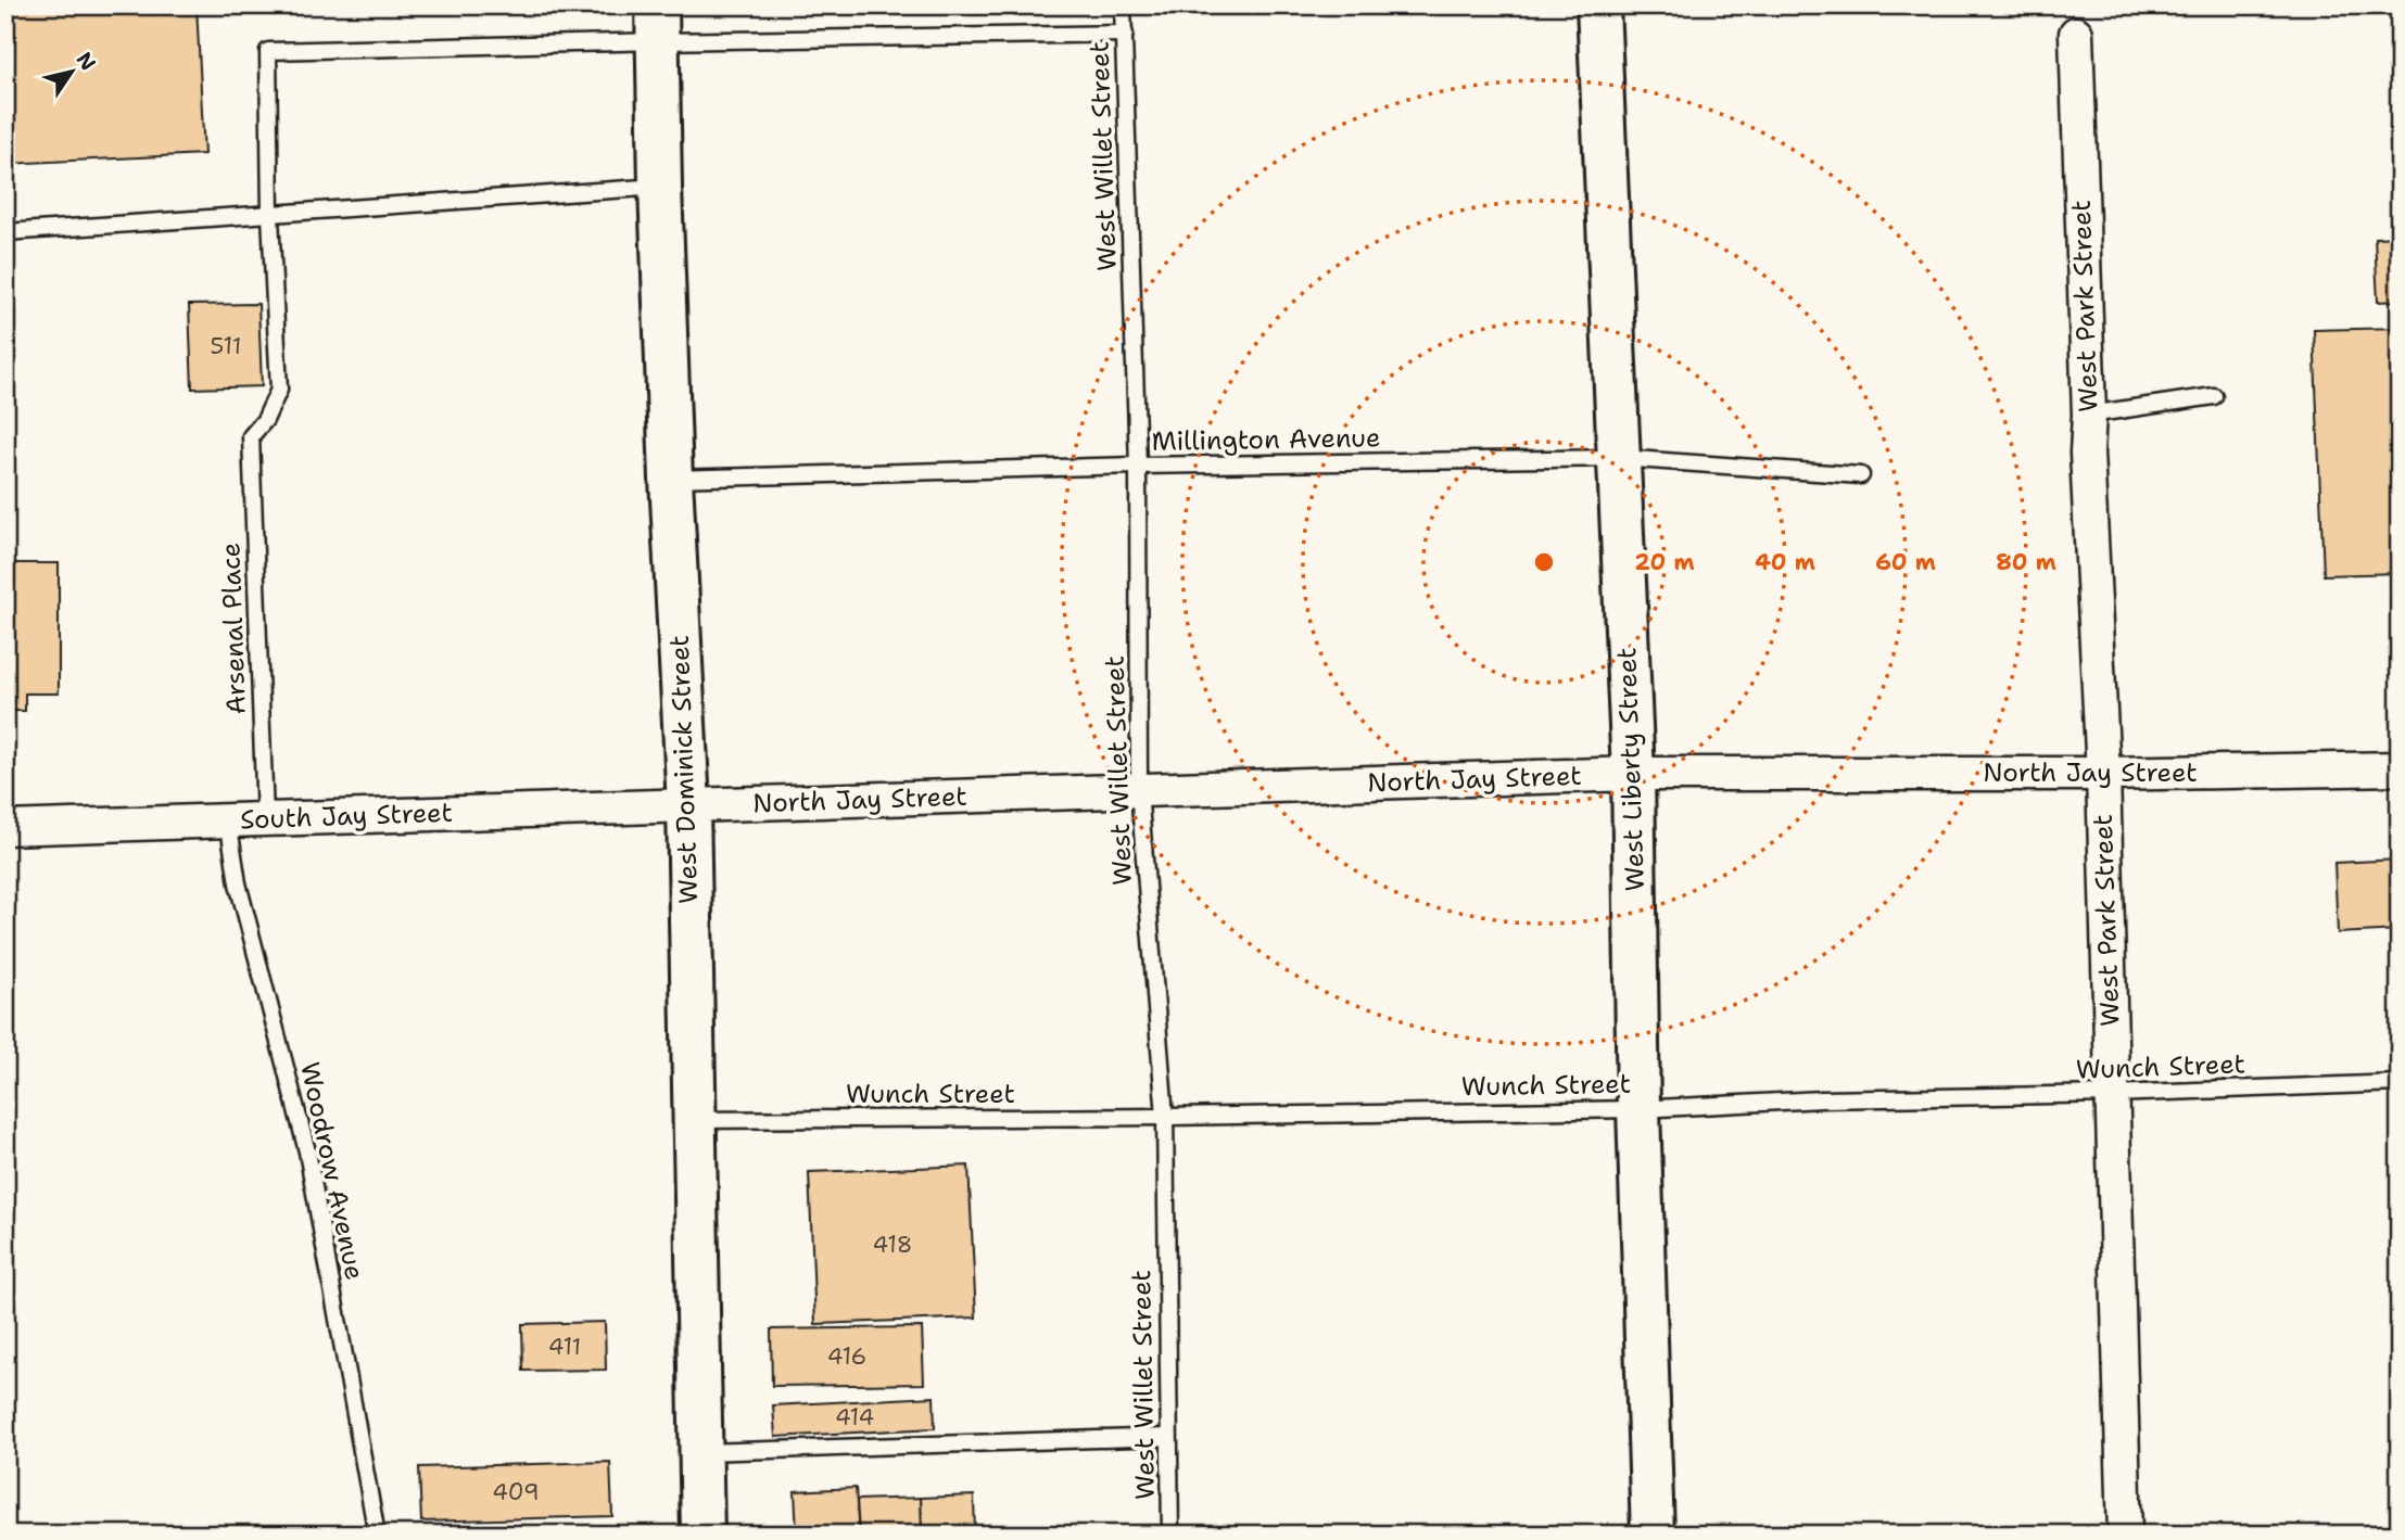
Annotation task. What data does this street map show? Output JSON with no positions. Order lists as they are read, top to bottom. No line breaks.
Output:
{"streets":{"street":["West Park Street","West Dominick Street","West Liberty Street","North Jay Street","South Jay Street"],"lane":["West Willet Street","Millington Avenue","Arsenal Place","Wunch Street","Woodrow Avenue"]},"crossings":[["West Willet Street","Millington Avenue"],["West Willet Street","North Jay Street"],["West Willet Street","Wunch Street"],["West Park Street","North Jay Street"],["West Park Street","Wunch Street"],["Millington Avenue","West Dominick Street"],["Millington Avenue","West Liberty Street"],["Arsenal Place","South Jay Street"],["West Dominick Street","North Jay Street"],["West Dominick Street","South Jay Street"],["West Dominick Street","Wunch Street"],["West Liberty Street","North Jay Street"],["West Liberty Street","Wunch Street"],["North Jay Street","South Jay Street"],["South Jay Street","Woodrow Avenue"]],"house_numbers":["511","418","411","416","414","409"],"north":"top right","rings":["20 m","40 m","60 m","80 m"]}
